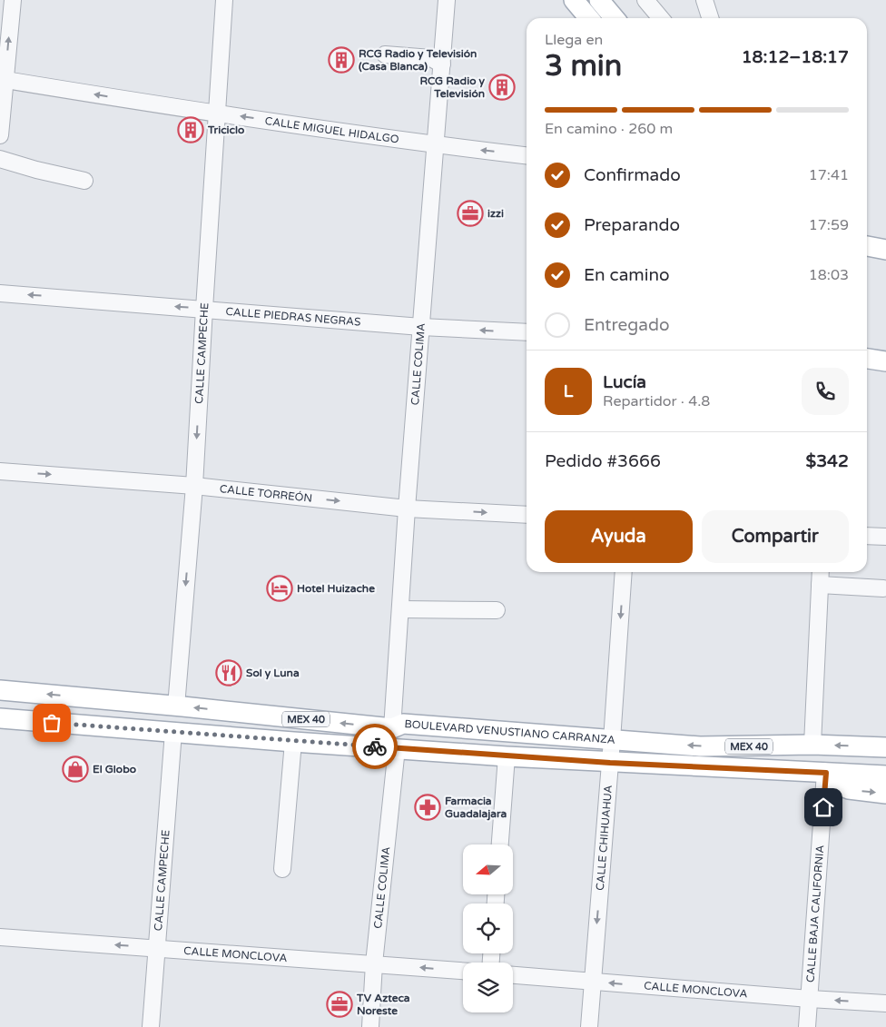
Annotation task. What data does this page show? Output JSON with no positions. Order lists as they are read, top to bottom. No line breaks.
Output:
{"streets":{"main road":["MEX 40","BOULEVARD VENUSTIANO CARRANZA"],"street":["CALLE MIGUEL HIDALGO","CALLE PIEDRAS NEGRAS","CALLE CAMPECHE","CALLE COLIMA","CALLE TORREÓN","CALLE CHIHUAHUA","CALLE BAJA CALIFORNIA","CALLE MONCLOVA"]},"crossings":[["CALLE MIGUEL HIDALGO","CALLE CAMPECHE"],["CALLE MIGUEL HIDALGO","CALLE COLIMA"],["CALLE PIEDRAS NEGRAS","CALLE CAMPECHE"],["CALLE PIEDRAS NEGRAS","CALLE COLIMA"],["CALLE CAMPECHE","CALLE TORREÓN"],["CALLE CAMPECHE","BOULEVARD VENUSTIANO CARRANZA"],["CALLE CAMPECHE","CALLE MONCLOVA"],["CALLE COLIMA","CALLE TORREÓN"],["CALLE COLIMA","BOULEVARD VENUSTIANO CARRANZA"],["CALLE COLIMA","CALLE MONCLOVA"],["BOULEVARD VENUSTIANO CARRANZA","CALLE CHIHUAHUA"],["BOULEVARD VENUSTIANO CARRANZA","CALLE BAJA CALIFORNIA"],["CALLE CHIHUAHUA","CALLE MONCLOVA"],["CALLE BAJA CALIFORNIA","CALLE MONCLOVA"]],"one_way":["CALLE MIGUEL HIDALGO","CALLE PIEDRAS NEGRAS","CALLE CAMPECHE","CALLE TORREÓN","CALLE CHIHUAHUA","CALLE MONCLOVA"],"places":{"building":["RCG Radio y Televisión (Casa Blanca)","RCG Radio y Televisión","Triciclo"],"office":["izzi","TV Azteca Noreste"],"hotel":["Hotel Huizache"],"restaurant":["Sol y Luna"],"shop":["El Globo"],"pharmacy":["Farmacia Guadalajara"]},"north":"left","page":{"heading":["3 min","Llega en","18:12–18:17"],"panel":["Lucía","Repartidor · 4.8","Pedido #3666","$342"],"bar":"En camino · 260 m","list":[["Confirmado","17:41"],["Preparando","17:59"],["En camino","18:03"],"Entregado"],"round":"L","buttons":["Ayuda","Compartir"]}}
